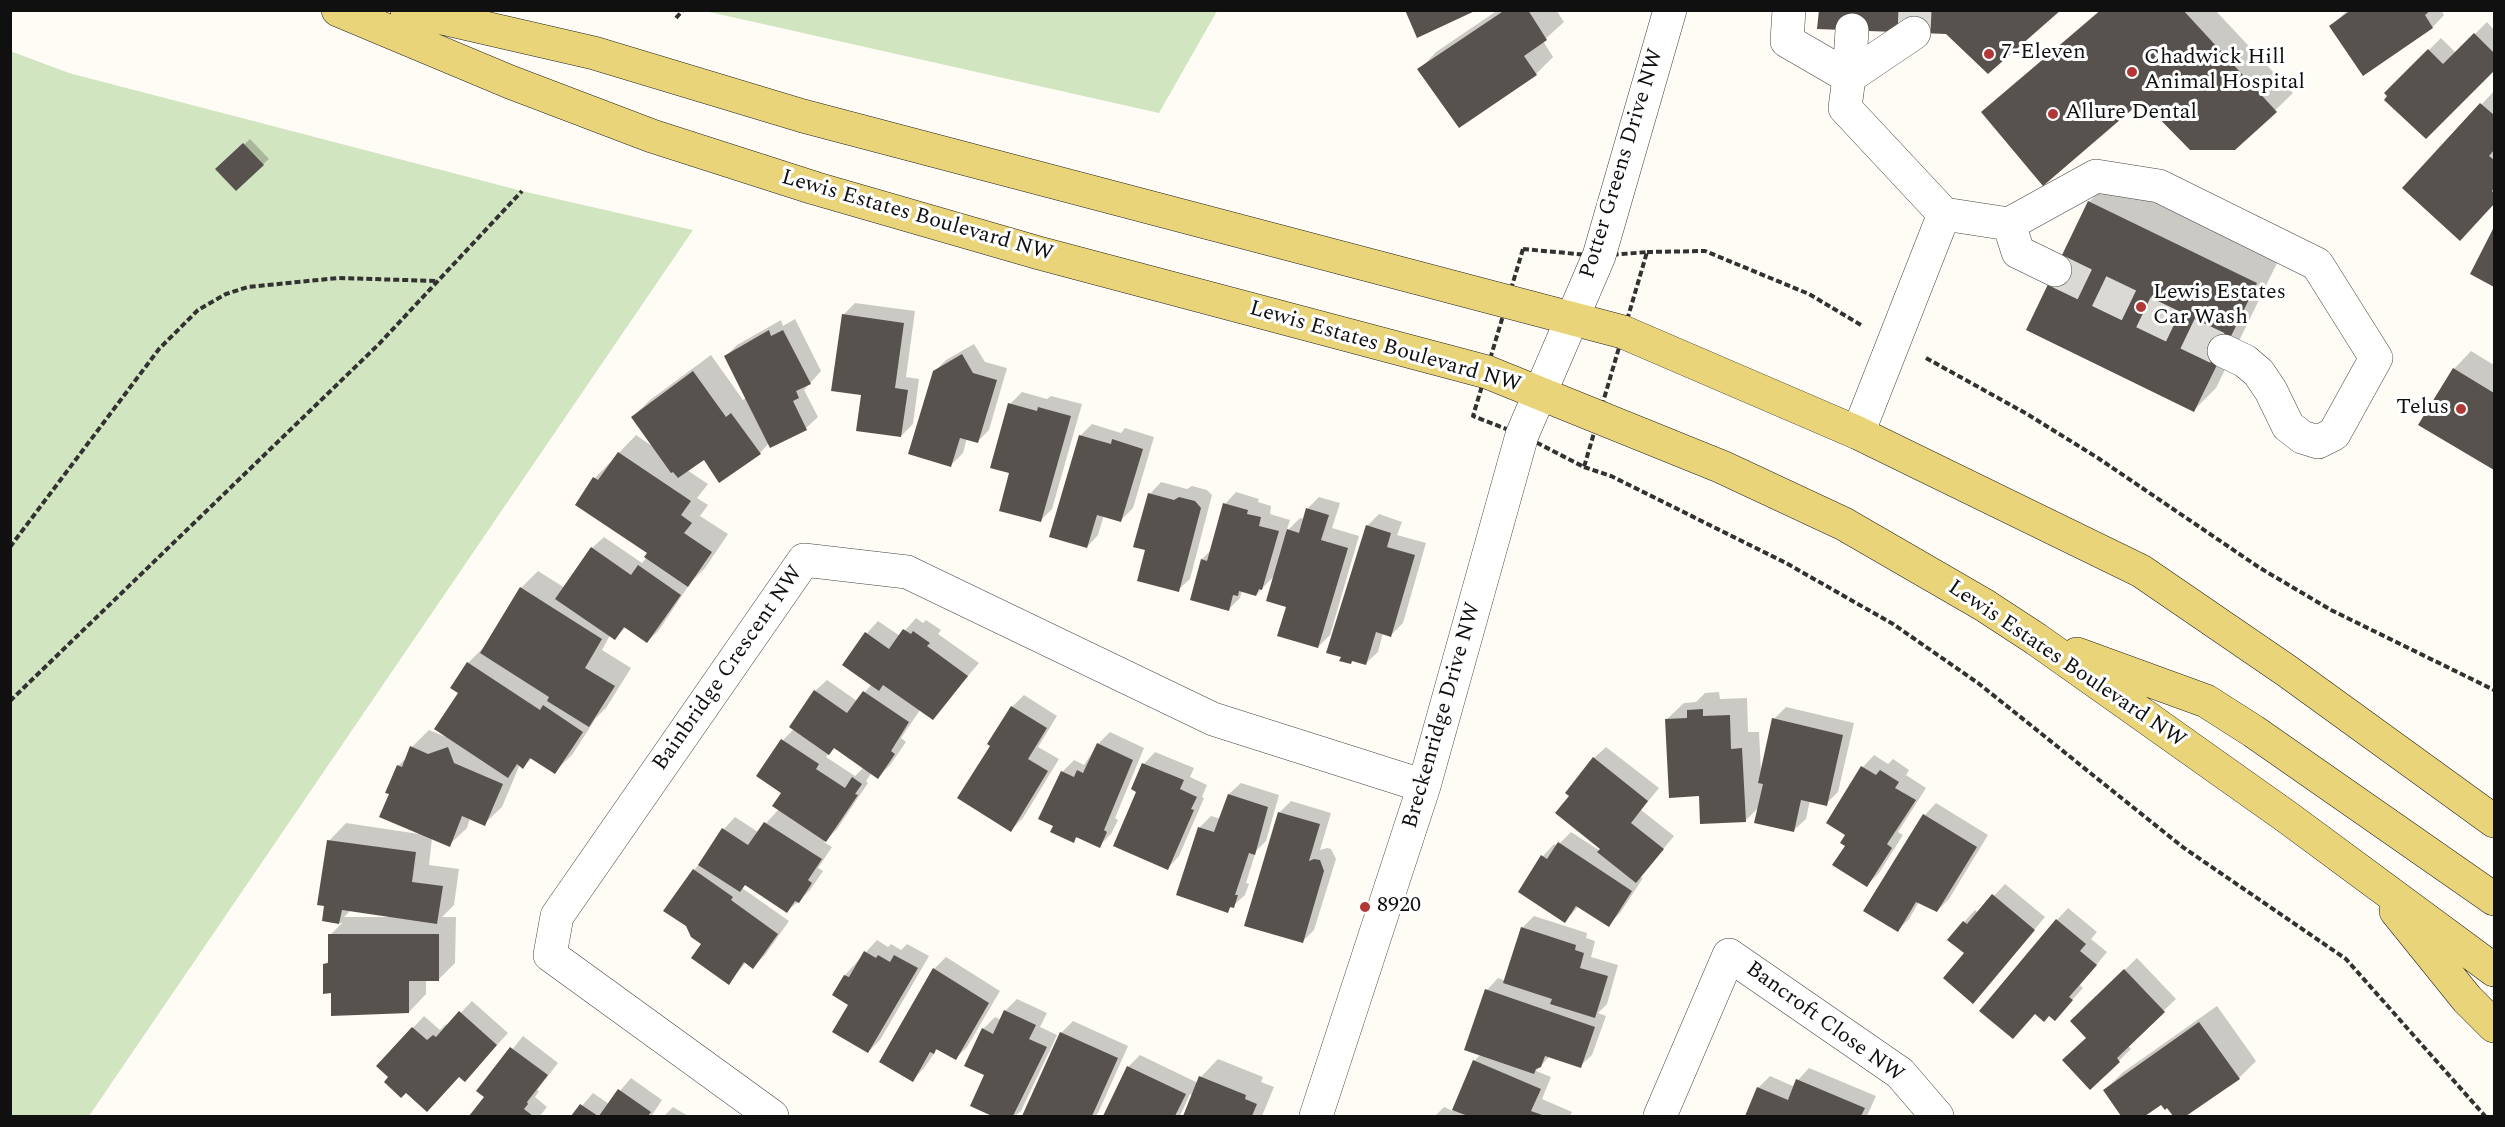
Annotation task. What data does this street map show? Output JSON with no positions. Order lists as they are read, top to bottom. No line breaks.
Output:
{"streets":{"main road":["Lewis Estates Boulevard NW"],"street":["Potter Greens Drive NW","Bainbridge Crescent NW","Breckenridge Drive NW","Bancroft Close NW"]},"crossings":[["Potter Greens Drive NW","Breckenridge Drive NW"],["Lewis Estates Boulevard NW","Breckenridge Drive NW"],["Bainbridge Crescent NW","Breckenridge Drive NW"]],"places":["7-Eleven","Chadwick Hill Animal Hospital","Allure Dental","Lewis Estates Car Wash","Telus","8920"]}
